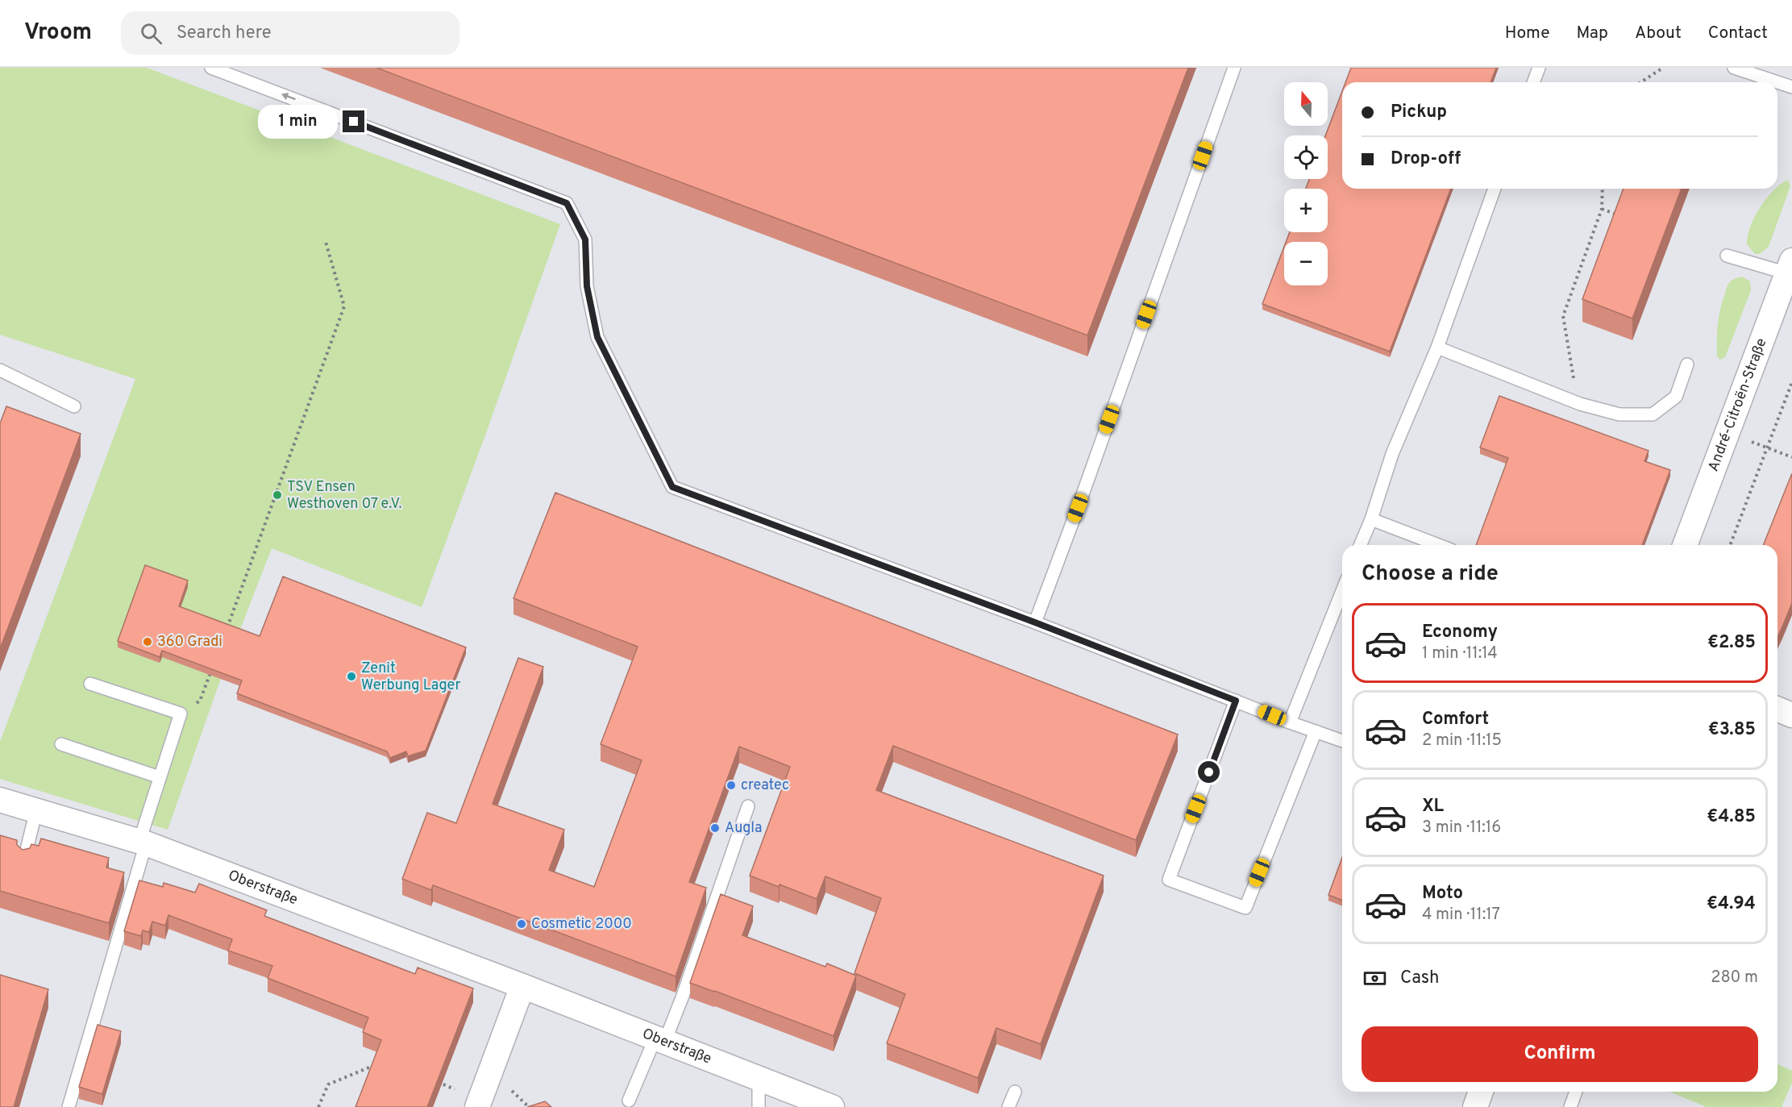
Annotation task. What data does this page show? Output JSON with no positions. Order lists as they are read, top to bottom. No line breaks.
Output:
{"streets":{"street":["André-Citroën-Straße","Oberstraße"]},"places":["TSV Ensen Westhoven 07 e.V.","360 Gradi","Zenit Werbung Lager","createc","Augla","Cosmetic 2000"],"north":"top","page":{"header":"Vroom","search":"Search here","nav":["Home","Map","About","Contact"],"map_buttons":["+","−"],"banner":["Pickup","Drop-off"],"bubble":"1 min","heading":"Choose a ride","list":[{"name":"Economy","note":"1 min · 11:14","value":"€2.85"},{"name":"Comfort","note":"2 min · 11:15","value":"€3.85"},{"name":"XL","note":"3 min · 11:16","value":"€4.85"},{"name":"Moto","note":"4 min · 11:17","value":"€4.94"}],"pay":["Cash","280 m"],"buttons":"Confirm"}}
